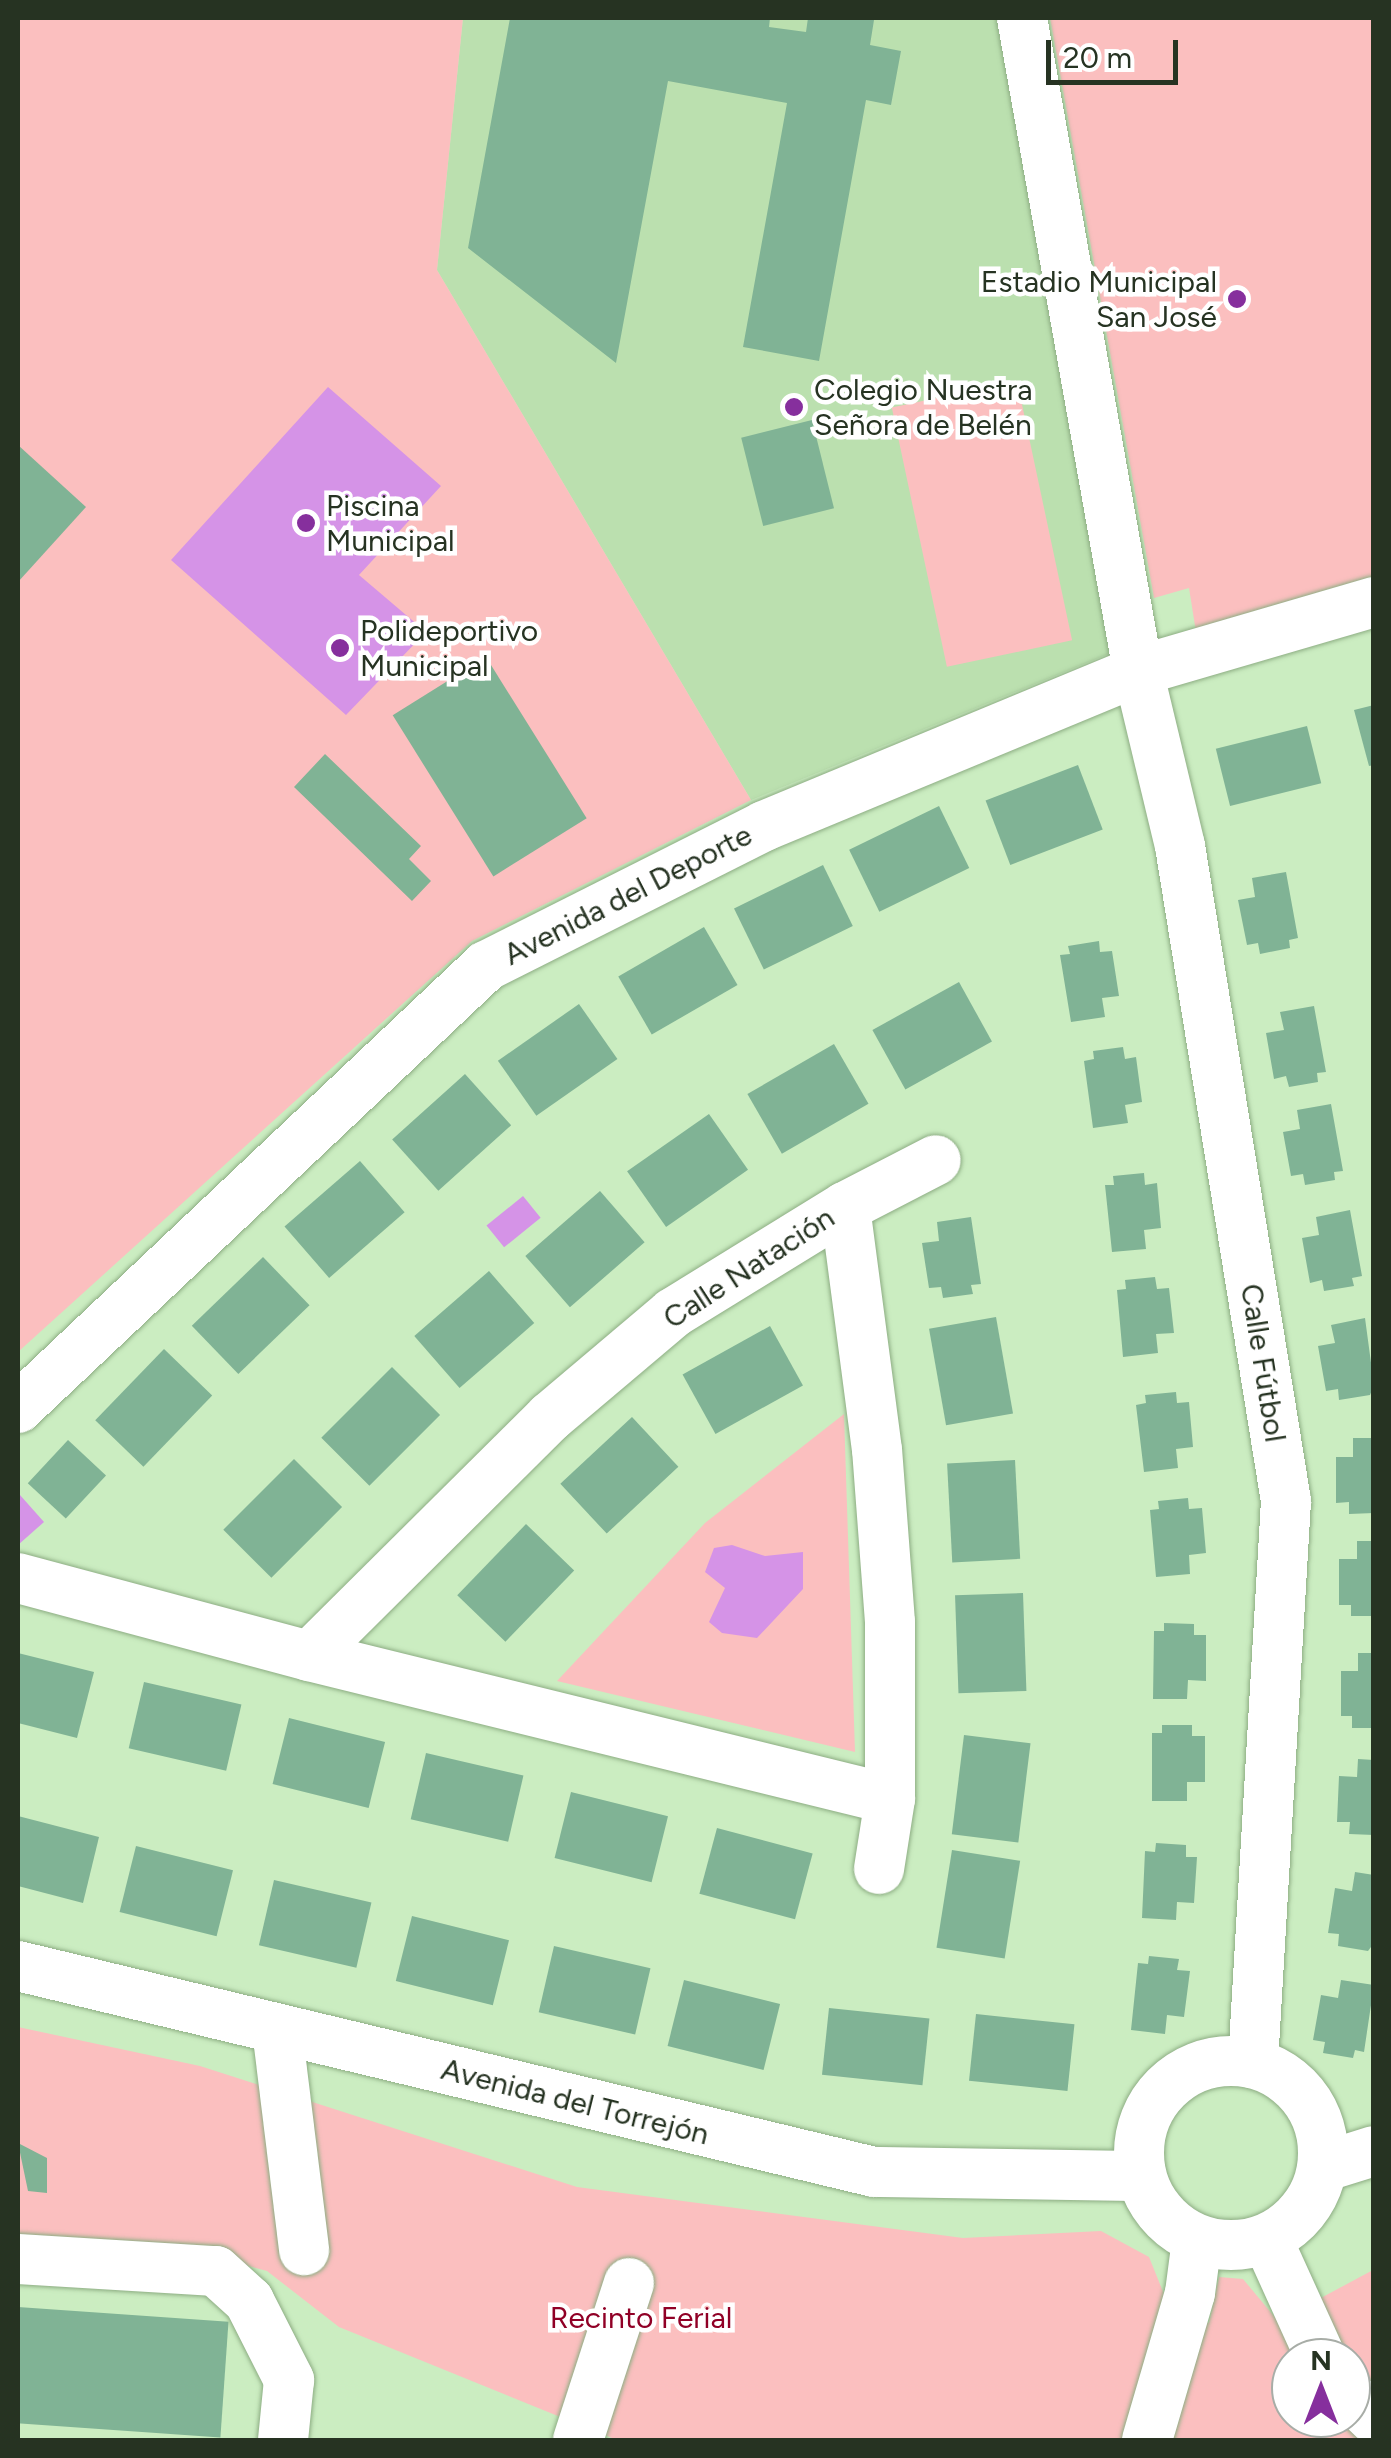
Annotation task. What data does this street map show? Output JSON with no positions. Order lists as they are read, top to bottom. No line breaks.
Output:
{"streets":{"street":["Avenida del Deporte","Calle Natación","Calle Fútbol","Avenida del Torrejón"]},"crossings":[["Avenida del Deporte","Calle Fútbol"],["Calle Fútbol","Avenida del Torrejón"]],"parks":["Recinto Ferial"],"places":["Estadio Municipal San José","Colegio Nuestra Señora de Belén","Piscina Municipal","Polideportivo Municipal"],"scale_bar":"20 m","north":"top"}
